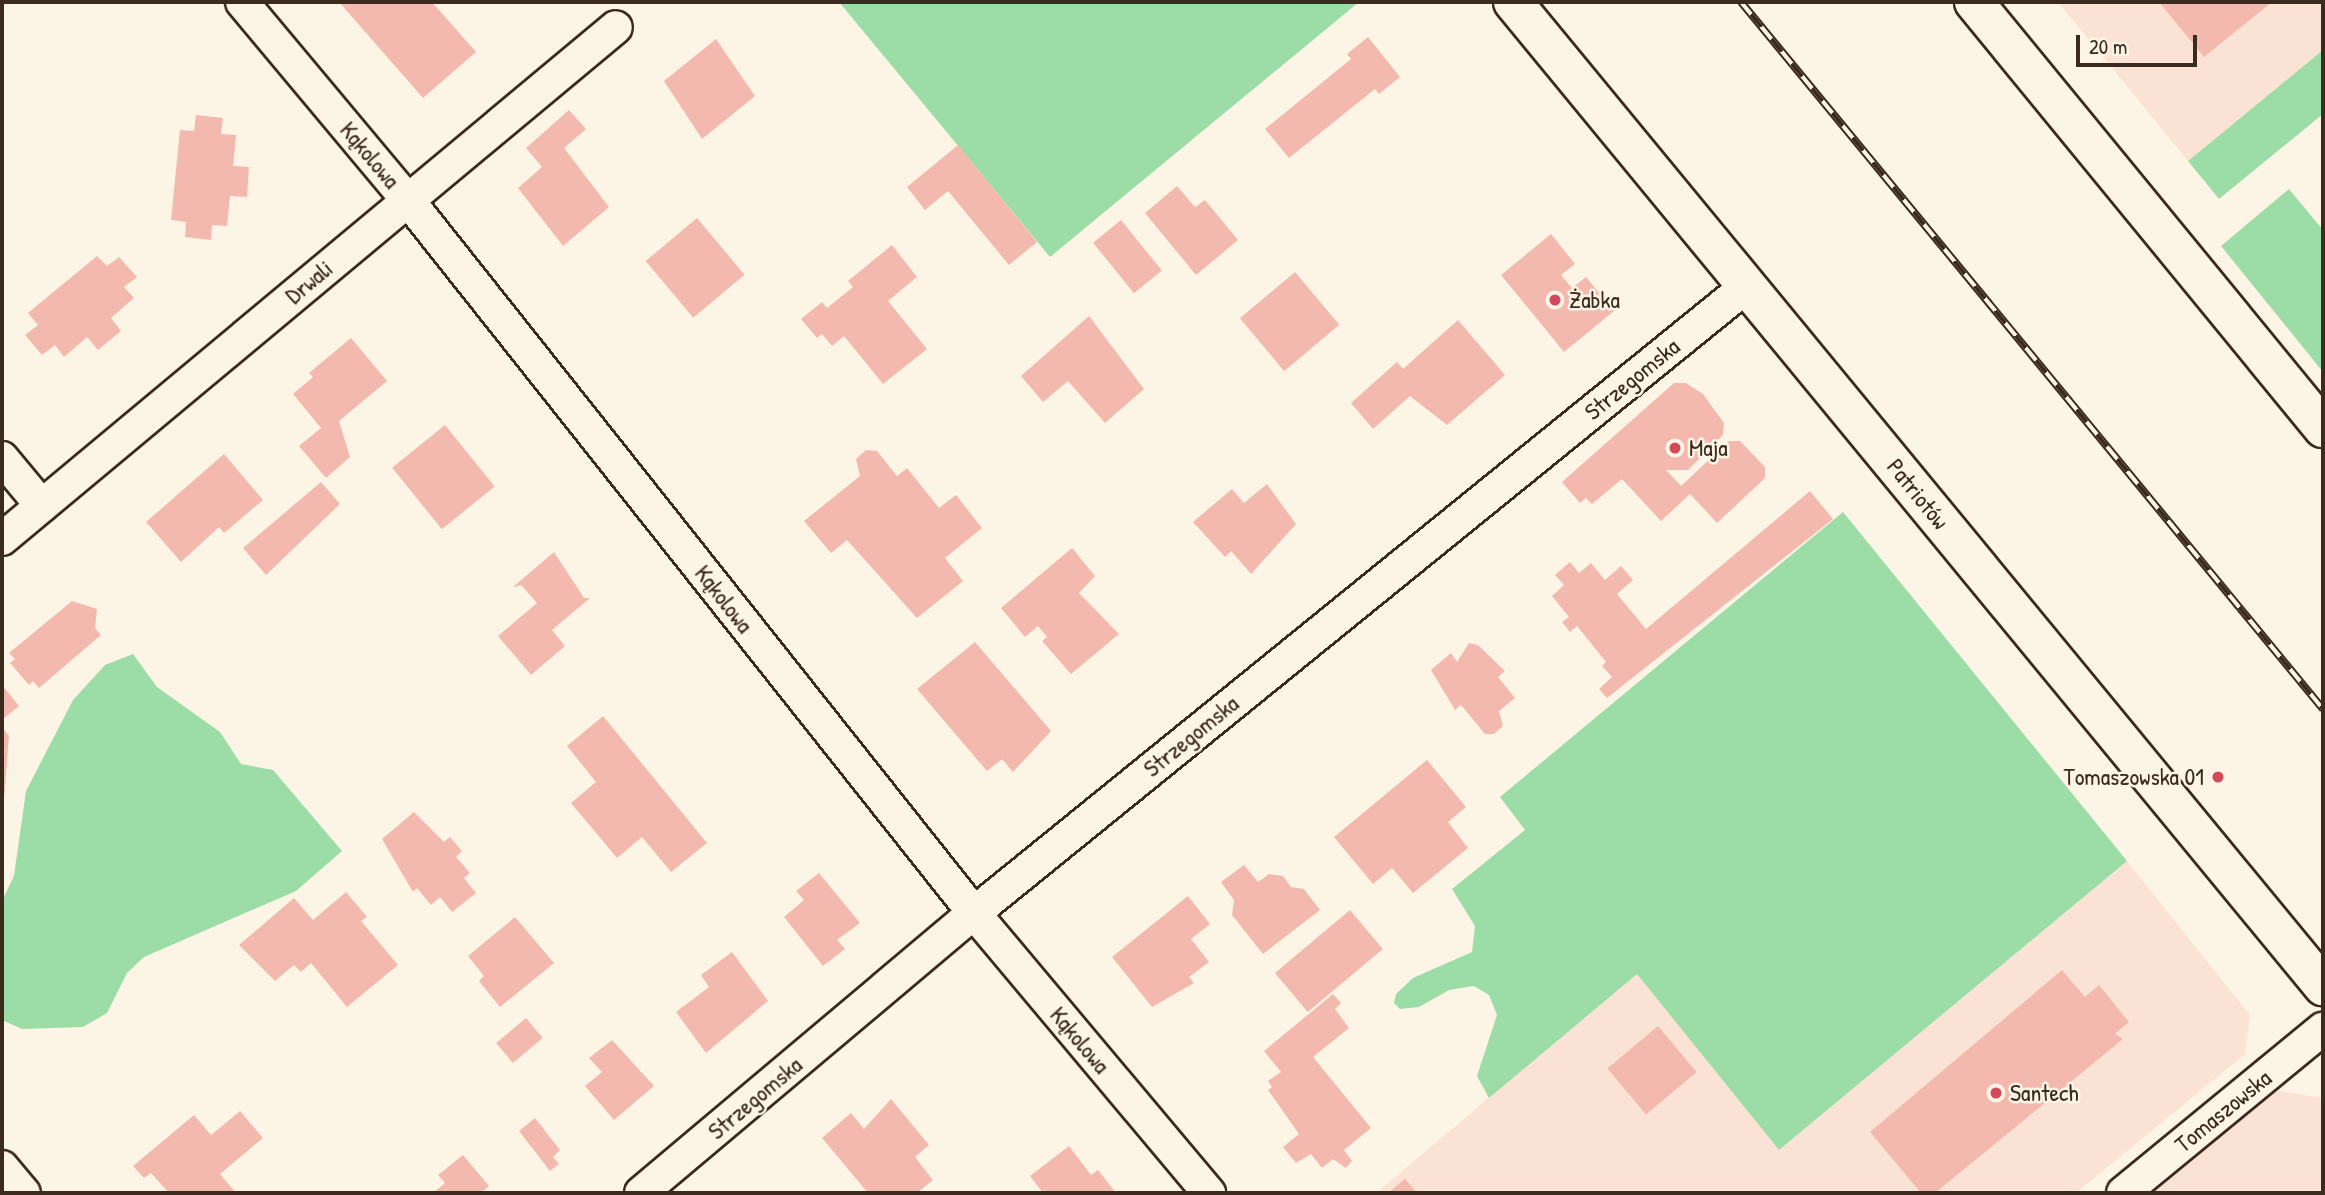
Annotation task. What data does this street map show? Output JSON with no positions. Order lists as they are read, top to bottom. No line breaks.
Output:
{"streets":{"main road":["Patriotów"],"street":["Kąkolowa","Drwali","Strzegomska","Tomaszowska"]},"crossings":[["Kąkolowa","Drwali"],["Kąkolowa","Strzegomska"],["Strzegomska","Patriotów"]],"places":["Żabka","Maja","Tomaszowska 01","Santech"],"scale_bar":"20 m"}
